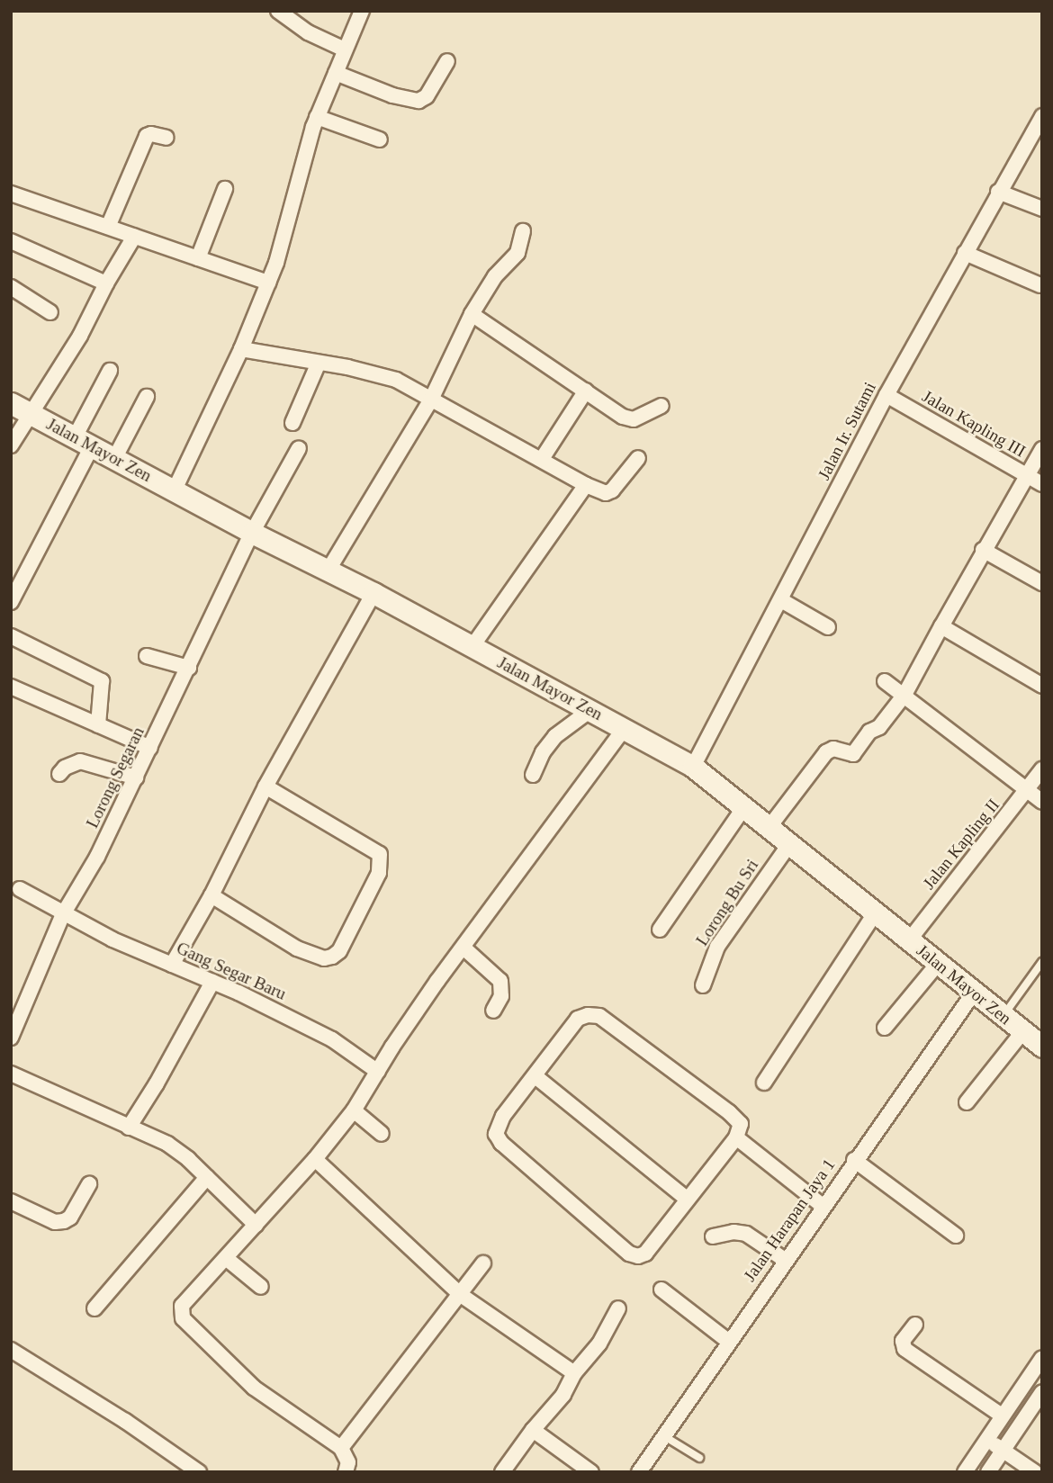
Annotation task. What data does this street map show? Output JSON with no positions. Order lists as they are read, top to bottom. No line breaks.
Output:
{"streets":{"street":["Jalan Kapling III","Jalan Ir. Sutami","Jalan Mayor Zen","Lorong Segaran","Jalan Kapling II","Lorong Bu Sri","Gang Segar Baru","Jalan Harapan Jaya 1"]},"crossings":[["Jalan Kapling III","Jalan Ir. Sutami"],["Jalan Ir. Sutami","Jalan Mayor Zen"],["Jalan Mayor Zen","Lorong Segaran"],["Jalan Mayor Zen","Jalan Kapling II"],["Jalan Mayor Zen","Lorong Bu Sri"],["Jalan Mayor Zen","Jalan Harapan Jaya 1"],["Lorong Segaran","Gang Segar Baru"]]}
